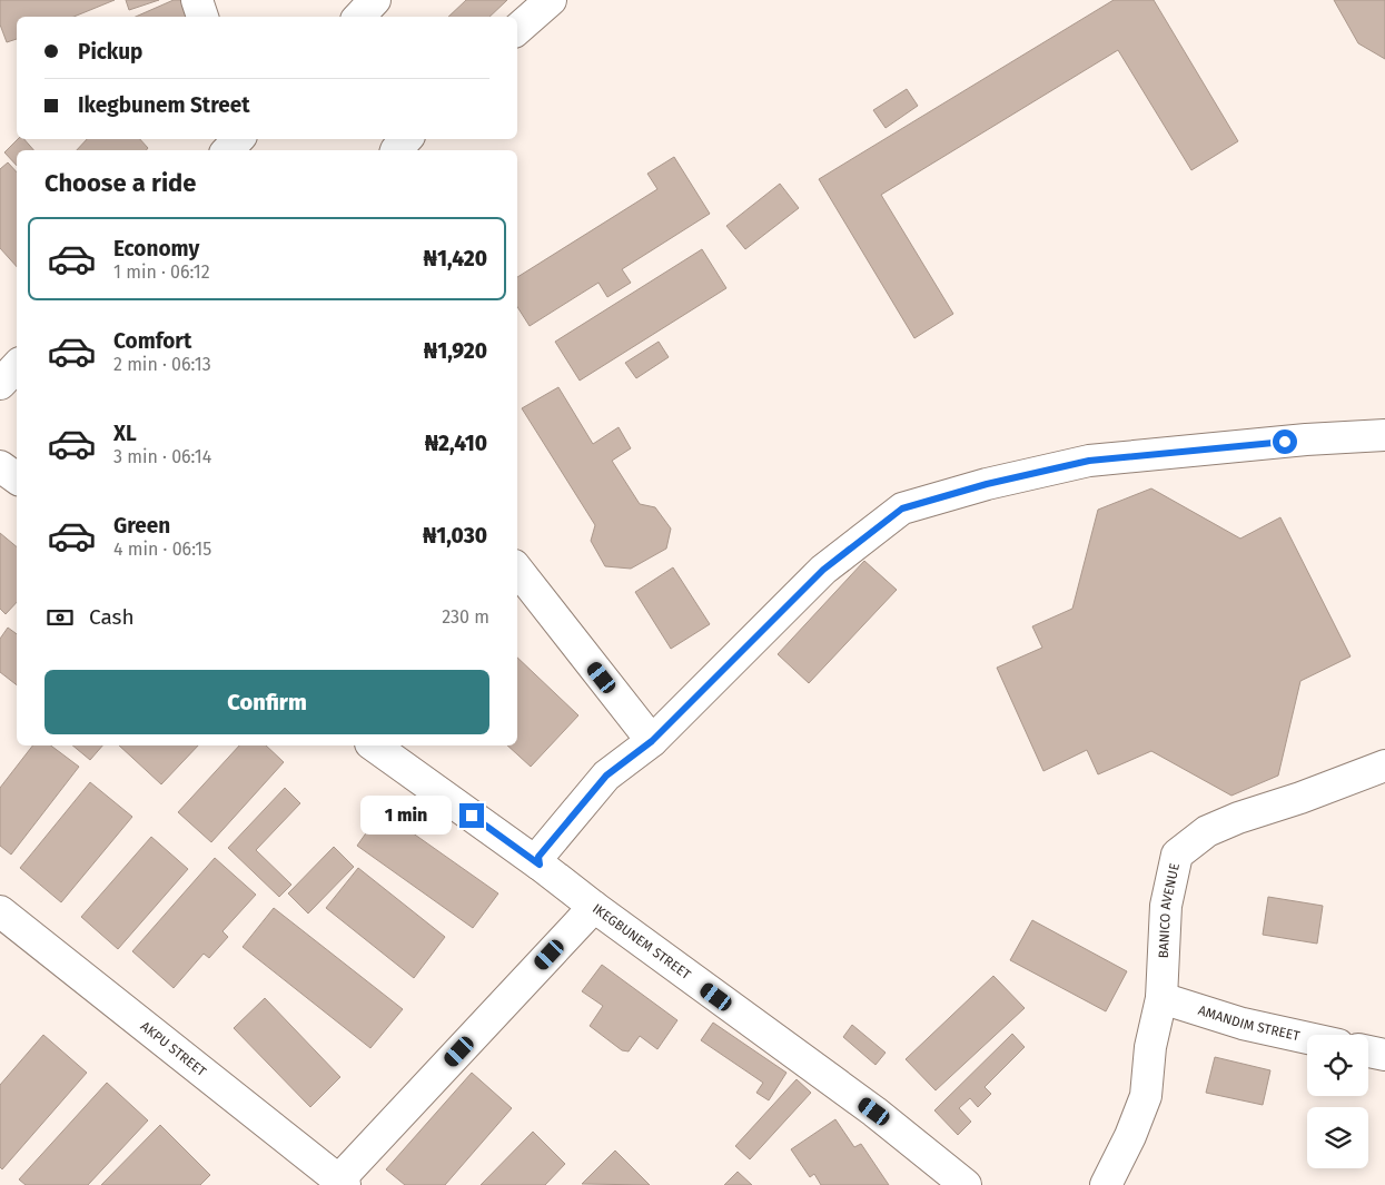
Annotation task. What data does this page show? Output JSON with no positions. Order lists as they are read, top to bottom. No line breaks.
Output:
{"streets":{"street":["BANICO AVENUE","IKEGBUNEM STREET","AMANDIM STREET","AKPU STREET"]},"crossings":[["BANICO AVENUE","AMANDIM STREET"]],"page":{"banner":["Pickup","Ikegbunem Street"],"heading":"Choose a ride","list":[{"name":"Economy","note":"1 min · 06:12","value":"₦1,420"},{"name":"Comfort","note":"2 min · 06:13","value":"₦1,920"},{"name":"XL","note":"3 min · 06:14","value":"₦2,410"},{"name":"Green","note":"4 min · 06:15","value":"₦1,030"}],"pay":["Cash","230 m"],"buttons":"Confirm","bubble":"1 min"}}
